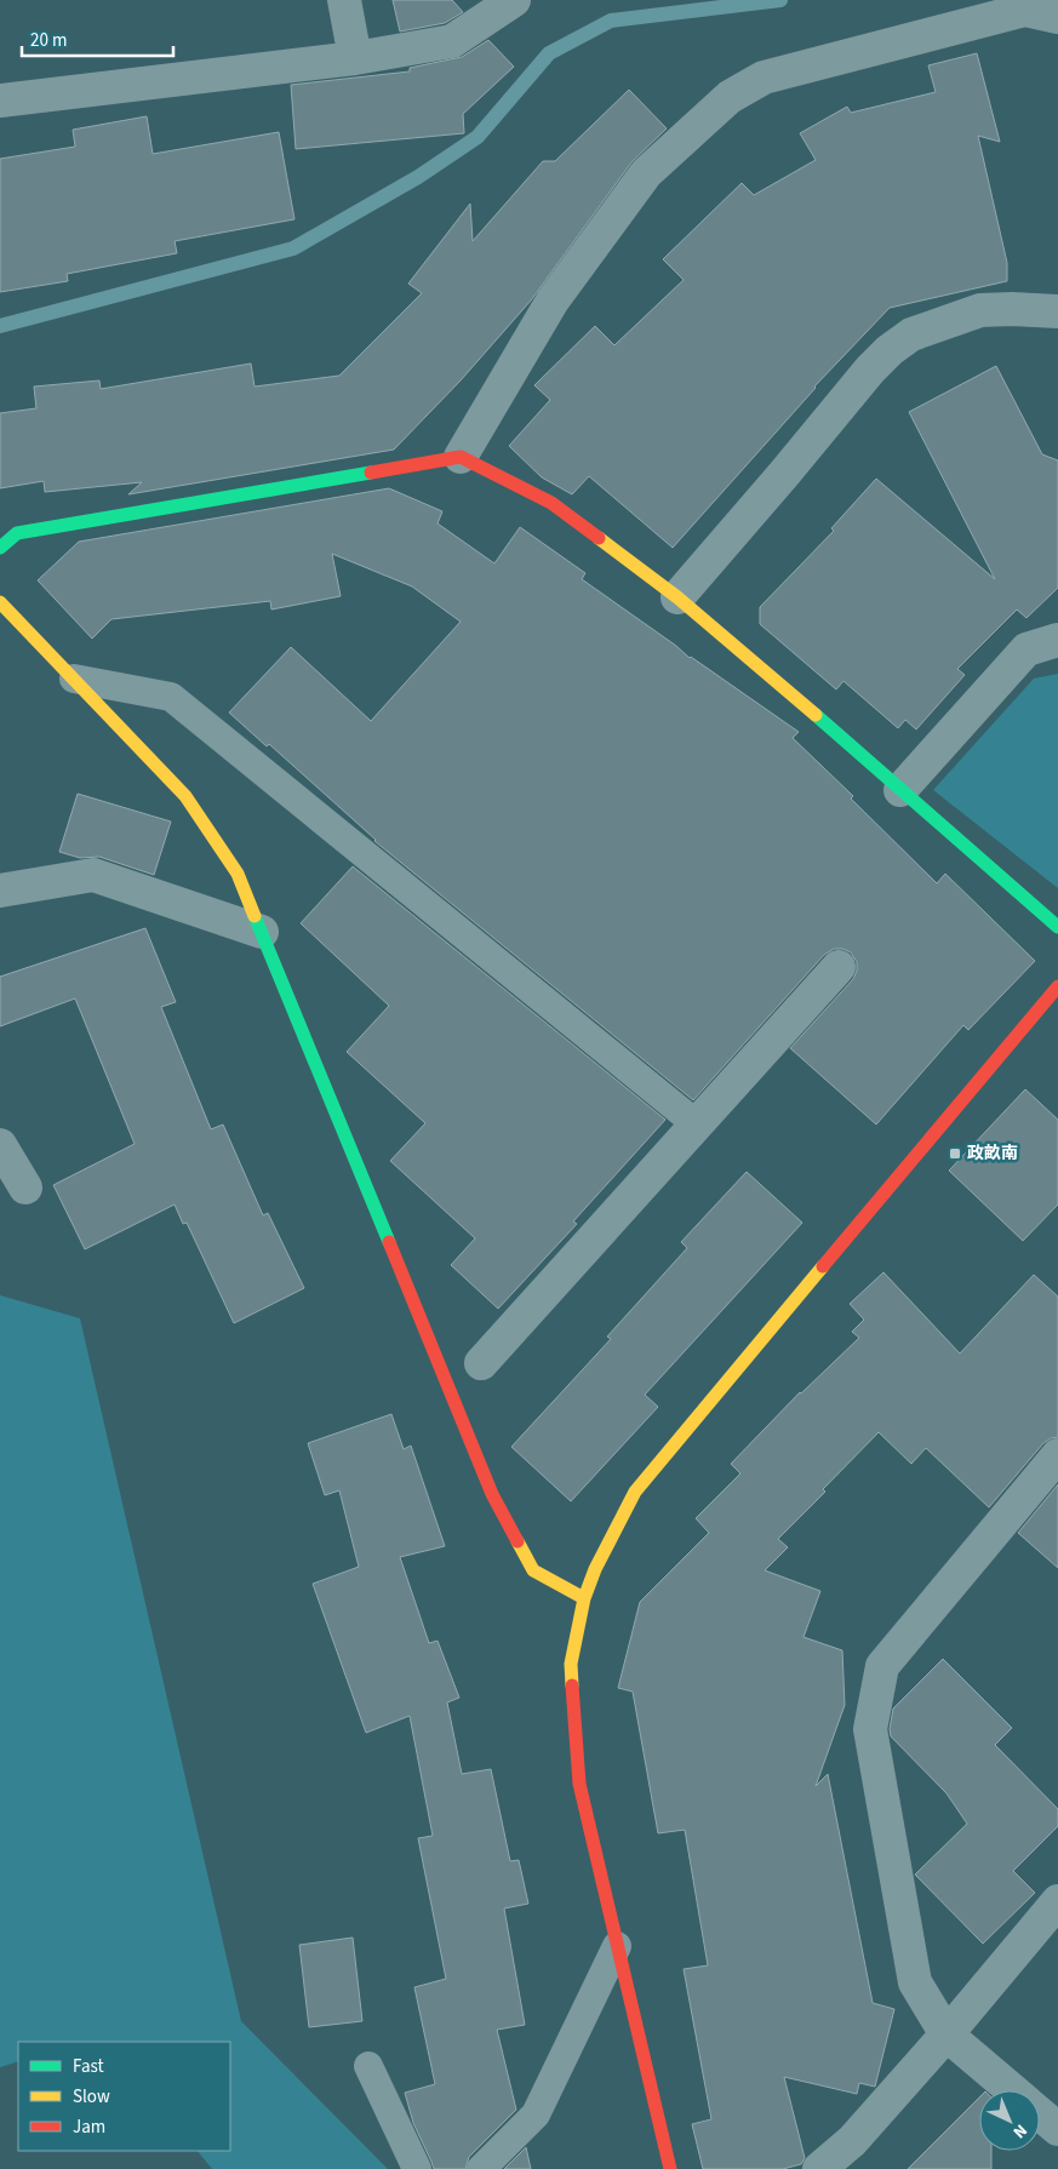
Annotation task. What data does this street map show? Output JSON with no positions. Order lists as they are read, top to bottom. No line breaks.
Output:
{"places":{"transit":["政畝南"]},"legend":["Fast","Slow","Jam"],"scale_bar":"20 m","north":"bottom right"}
